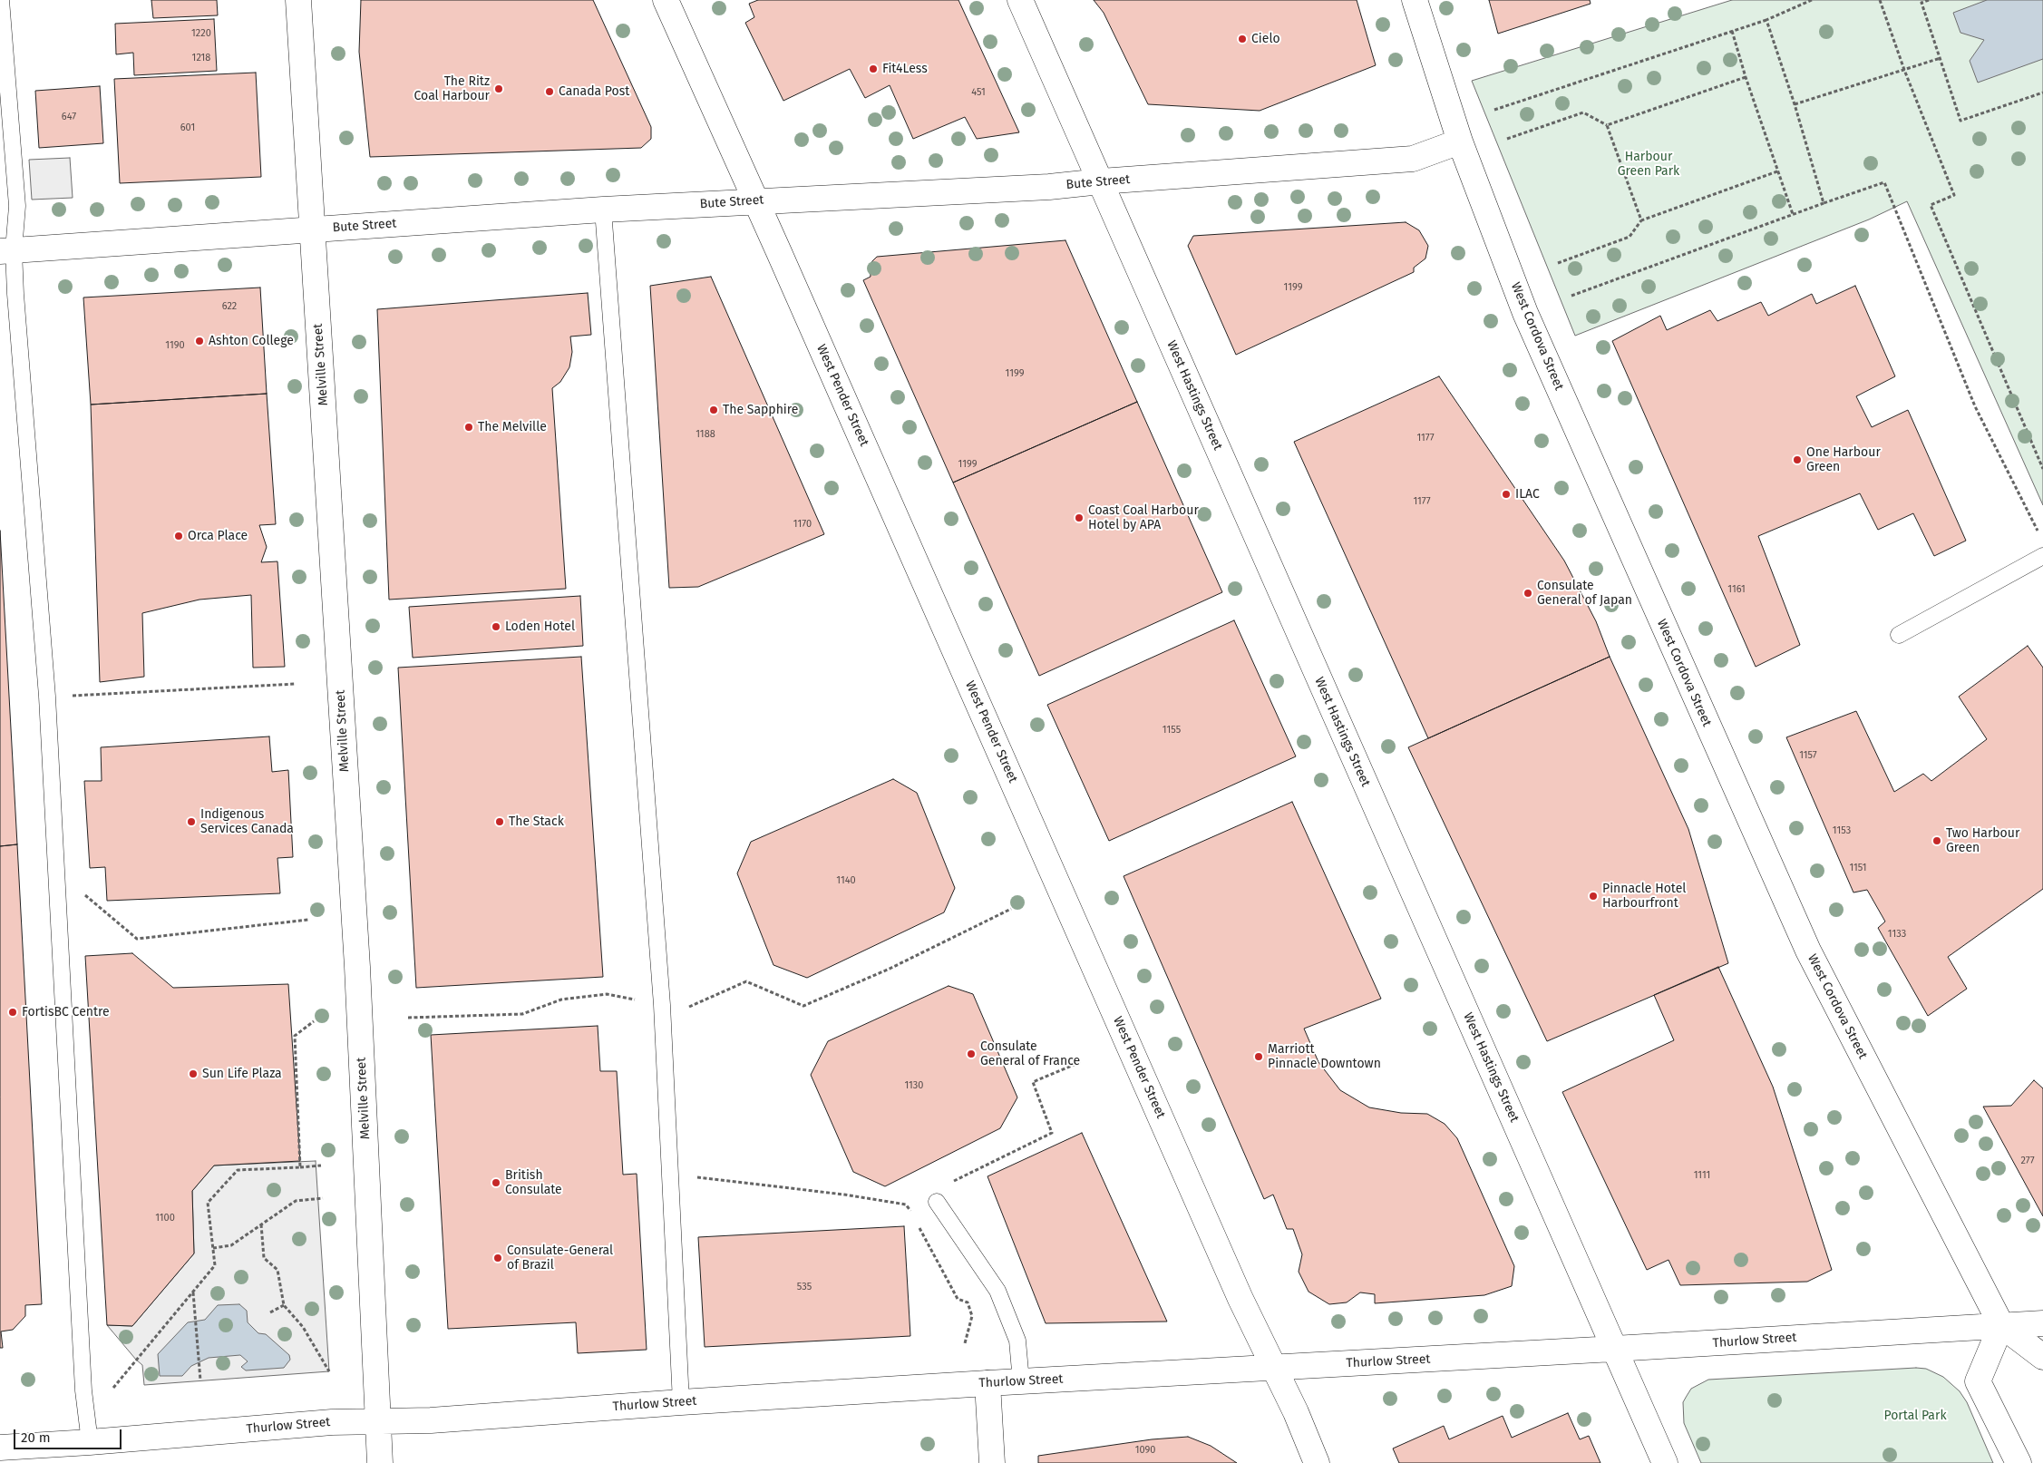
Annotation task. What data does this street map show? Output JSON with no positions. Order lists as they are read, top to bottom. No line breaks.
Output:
{"streets":{"street":["Bute Street","West Cordova Street","Melville Street","West Pender Street","West Hastings Street","Thurlow Street"]},"crossings":[["Bute Street","West Cordova Street"],["Bute Street","Melville Street"],["Bute Street","West Pender Street"],["Bute Street","West Hastings Street"],["West Cordova Street","Thurlow Street"],["Melville Street","Thurlow Street"],["West Pender Street","Thurlow Street"],["West Hastings Street","Thurlow Street"]],"parks":["Harbour Green Park","Portal Park"],"places":["Cielo","Fit4Less","The Ritz Coal Harbour","Canada Post","Ashton College","The Sapphire","The Melville","One Harbour Green","ILAC","Coast Coal Harbour Hotel by APA","Orca Place","Consulate General of Japan","Loden Hotel","Indigenous Services Canada","The Stack","Two Harbour Green","Pinnacle Hotel Harbourfront","FortisBC Centre","Consulate General of France","Marriott Pinnacle Downtown","Sun Life Plaza","British Consulate","Consulate-General of Brazil"],"house_numbers":["1220","1218","451","647","601","1199","622","1190","1199","1188","1177","1199","1177","1170","1161","1155","1157","1153","1151","1140","1133","1130","277","1111","1100","535","1090"],"scale_bar":"20 m"}
